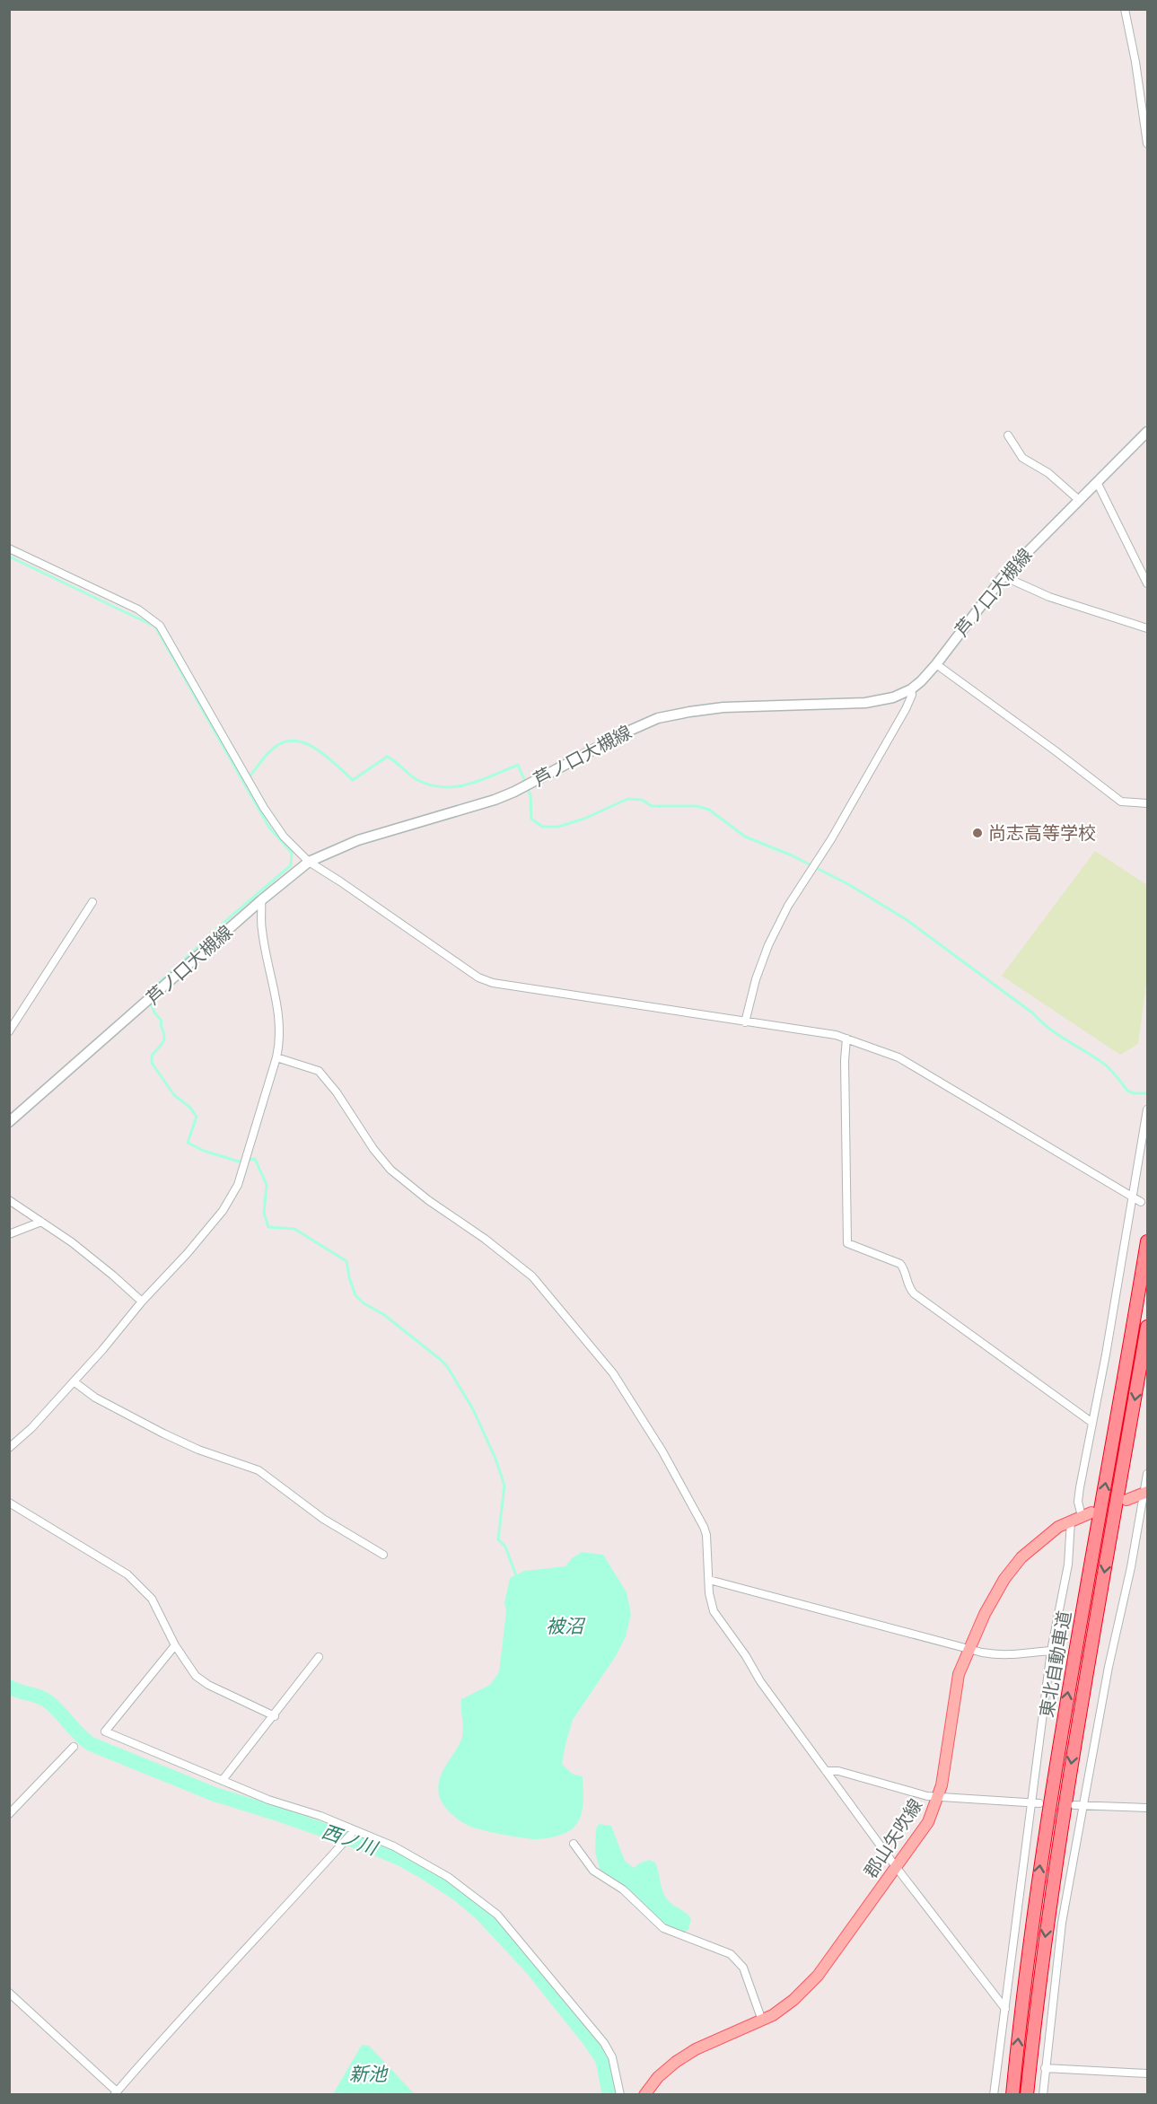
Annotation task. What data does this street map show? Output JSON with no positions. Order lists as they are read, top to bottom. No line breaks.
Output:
{"streets":{"highway":["東北自動車道"],"main road":["芦ノ口大槻線","郡山矢吹線"]},"water":["被沼","西ノ川","新池"],"places":["尚志高等学校"]}
